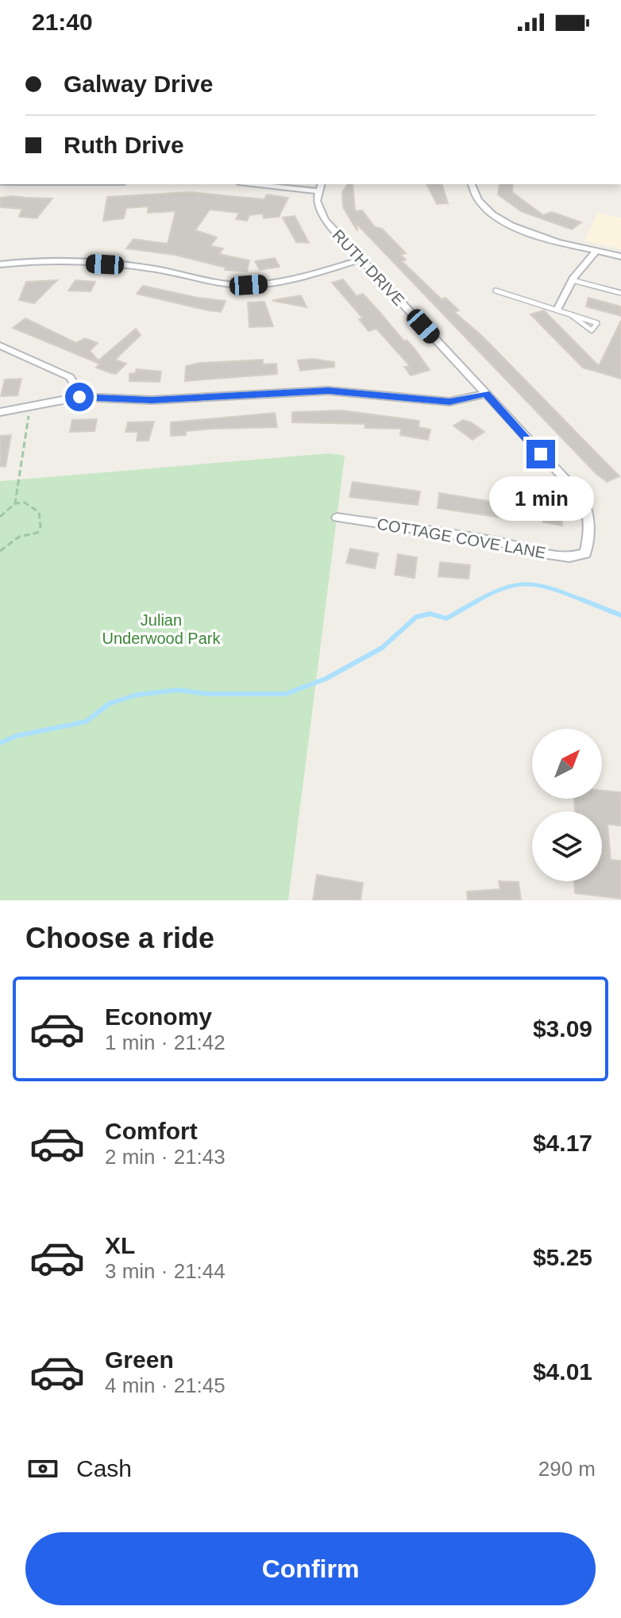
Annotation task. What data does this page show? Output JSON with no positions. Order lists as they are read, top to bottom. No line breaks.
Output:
{"streets":{"street":["RUTH DRIVE","COTTAGE COVE LANE"]},"crossings":[["RUTH DRIVE","COTTAGE COVE LANE"]],"parks":["Julian Underwood Park"],"north":"top right","page":{"status":"21:40","banner":["Galway Drive","Ruth Drive"],"bubble":"1 min","heading":"Choose a ride","list":[{"name":"Economy","note":"1 min · 21:42","value":"$3.09"},{"name":"Comfort","note":"2 min · 21:43","value":"$4.17"},{"name":"XL","note":"3 min · 21:44","value":"$5.25"},{"name":"Green","note":"4 min · 21:45","value":"$4.01"}],"pay":["Cash","290 m"],"buttons":"Confirm"}}
